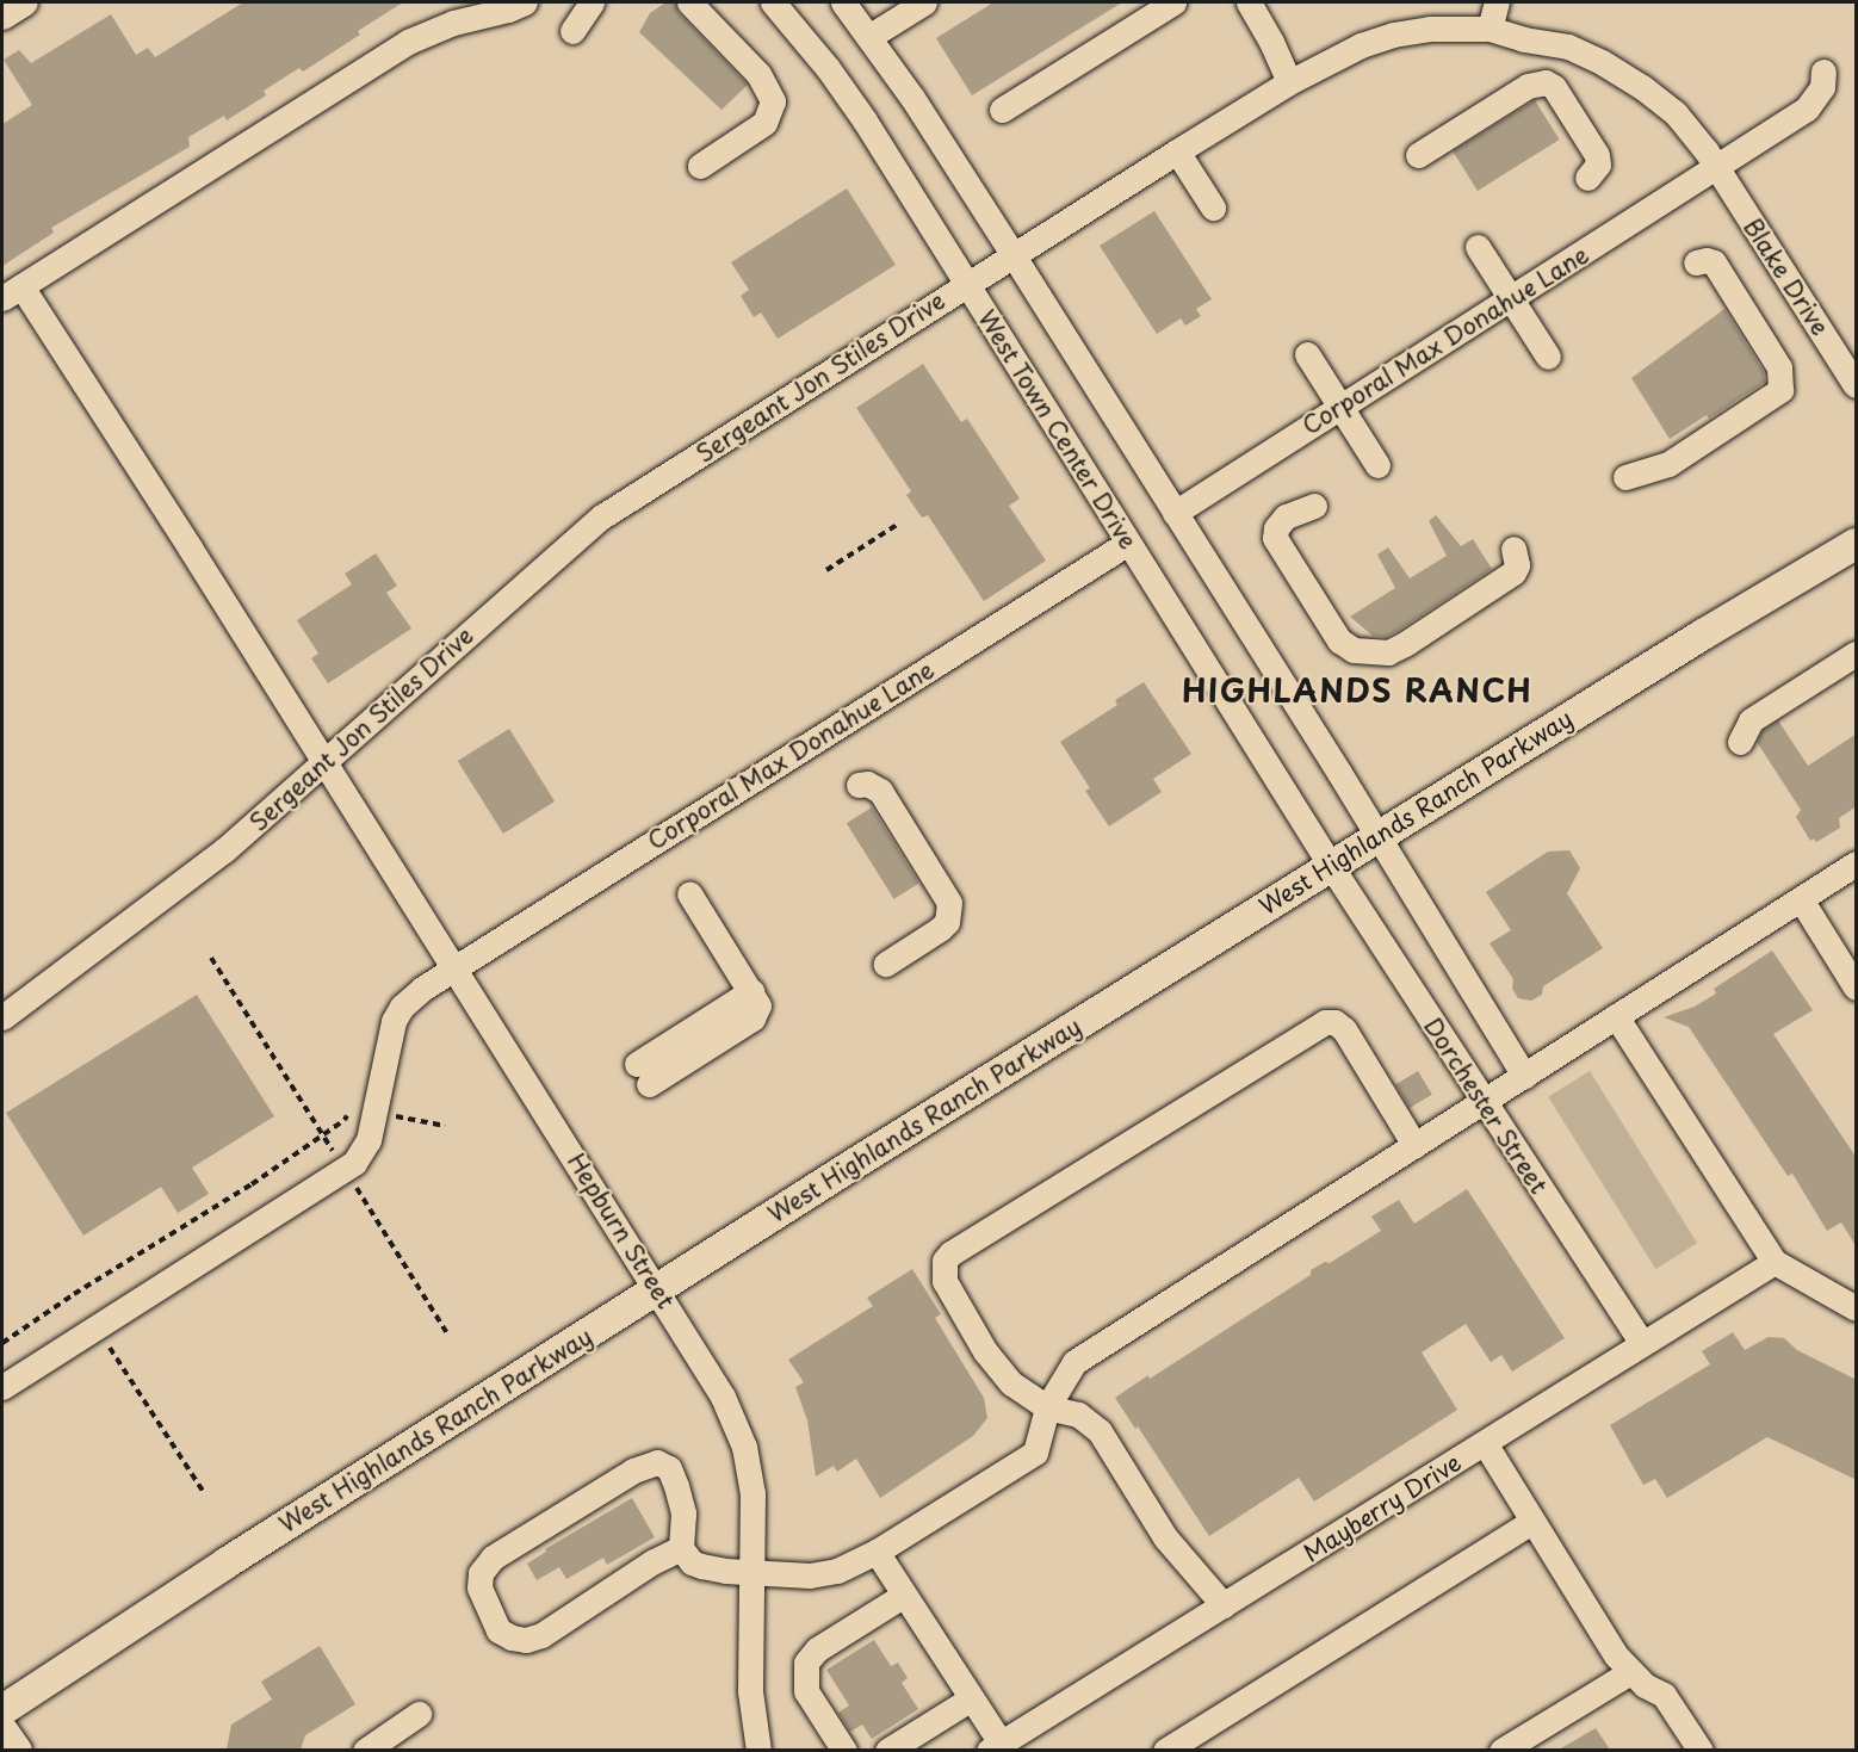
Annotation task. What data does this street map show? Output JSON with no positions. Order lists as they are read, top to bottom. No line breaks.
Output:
{"streets":{"main road":["West Highlands Ranch Parkway"],"street":["Blake Drive","Corporal Max Donahue Lane","Sergeant Jon Stiles Drive","West Town Center Drive","Dorchester Street","Hepburn Street","Mayberry Drive"]},"crossings":[["Blake Drive","Corporal Max Donahue Lane"],["Blake Drive","Sergeant Jon Stiles Drive"],["Corporal Max Donahue Lane","Sergeant Jon Stiles Drive"],["Corporal Max Donahue Lane","West Town Center Drive"],["Corporal Max Donahue Lane","Hepburn Street"],["Sergeant Jon Stiles Drive","West Town Center Drive"],["Sergeant Jon Stiles Drive","Hepburn Street"],["West Town Center Drive","West Highlands Ranch Parkway"],["West Town Center Drive","Dorchester Street"],["West Highlands Ranch Parkway","Dorchester Street"],["West Highlands Ranch Parkway","Hepburn Street"],["Dorchester Street","Mayberry Drive"]],"districts":["HIGHLANDS RANCH"]}
